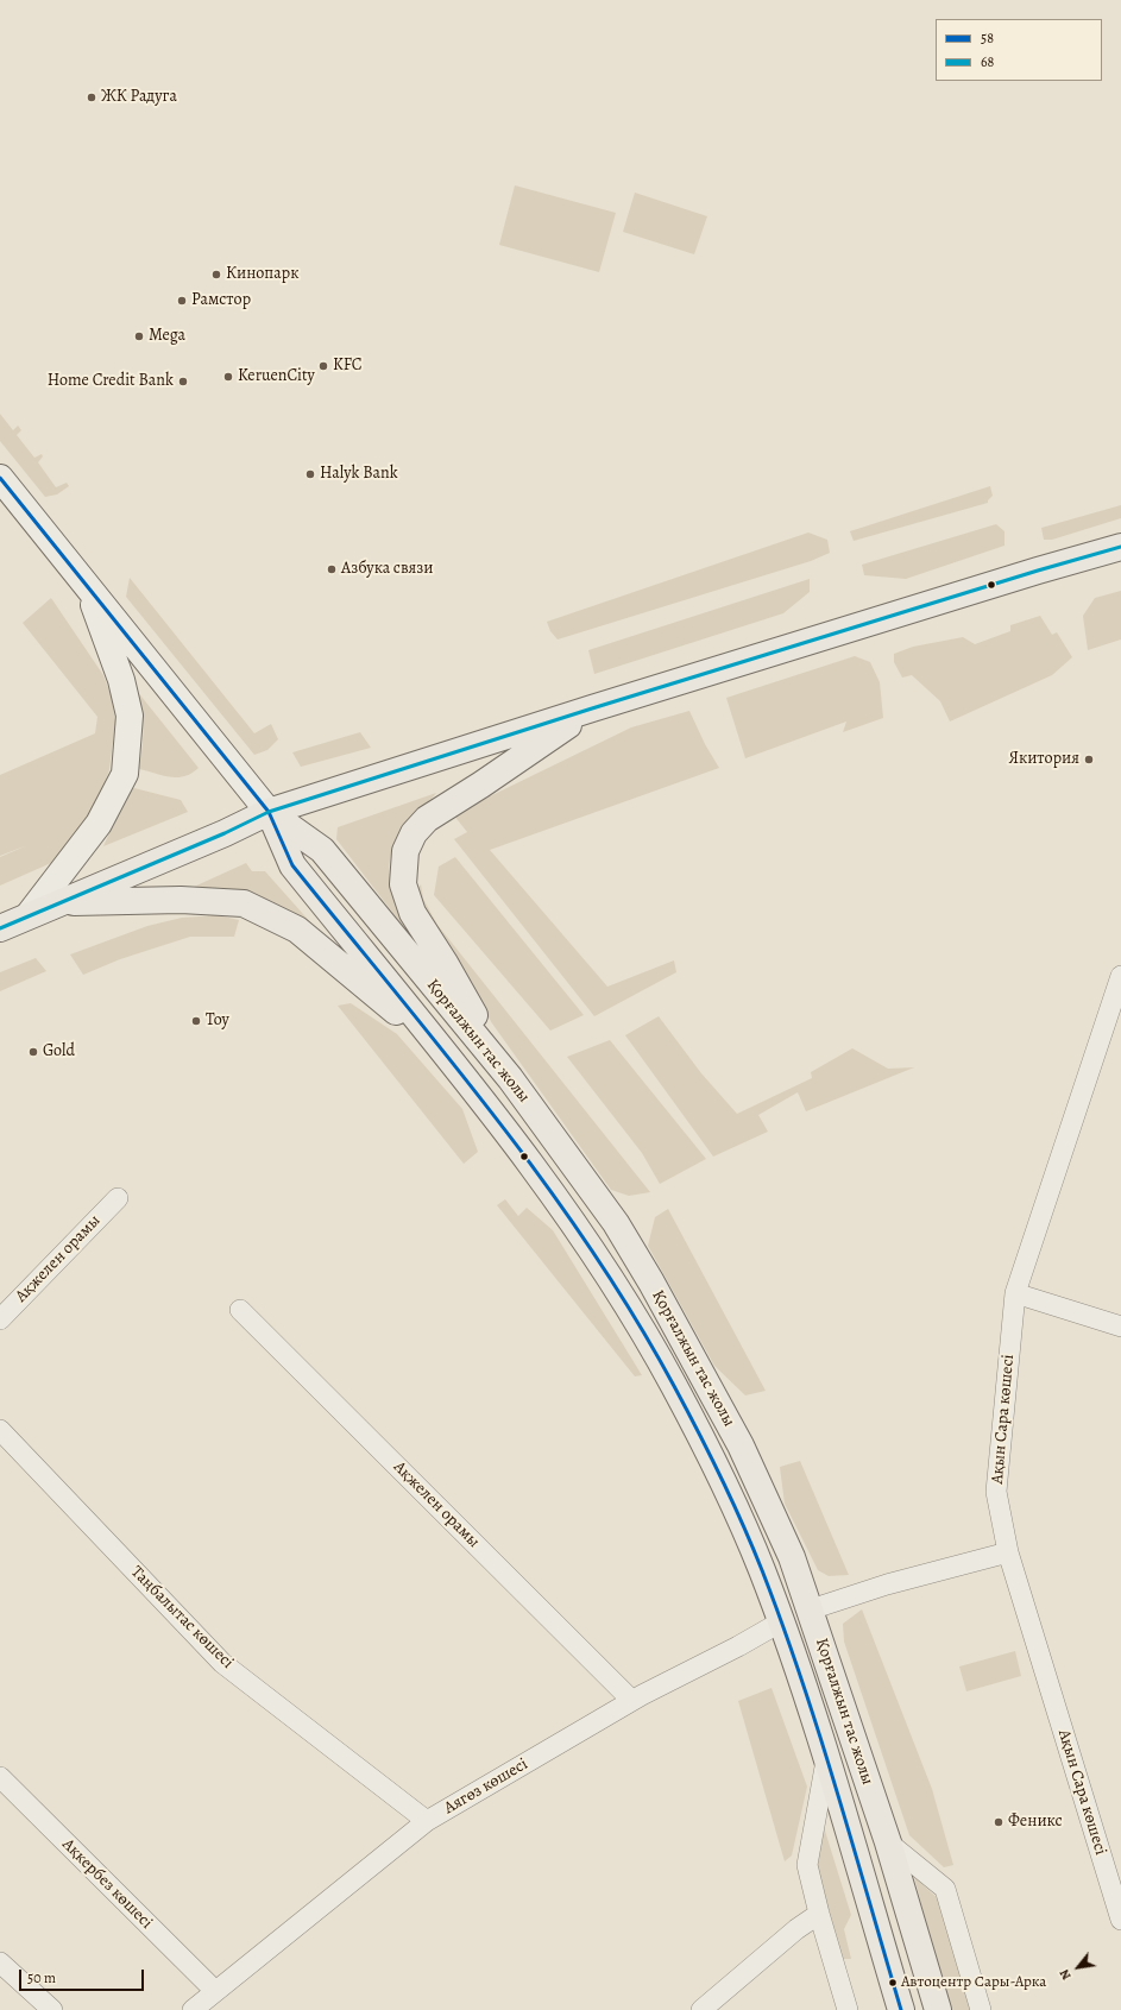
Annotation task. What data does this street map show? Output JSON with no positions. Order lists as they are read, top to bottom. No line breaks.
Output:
{"streets":{"main road":["Қорғалжын тас жолы","Аягөз көшесі"],"street":["Ақжелен орамы","Ақын Сара көшесі","Таңбалытас көшесі","Ақкербез көшесі"]},"crossings":[["Қорғалжын тас жолы","Аягөз көшесі"],["Ақжелен орамы","Аягөз көшесі"],["Таңбалытас көшесі","Аягөз көшесі"],["Аягөз көшесі","Ақкербез көшесі"]],"places":["ЖК Радуга","Кинопарк","Рамстор","Mega","KFC","KeruenCity","Home Credit Bank","Halyk Bank","Азбука связи","Якитория","Toy","Gold","Феникс","Автоцентр Сары-Арка"],"lines":["transit line 58","transit line 68"],"legend":["58","68"],"scale_bar":"50 m","north":"bottom left"}
